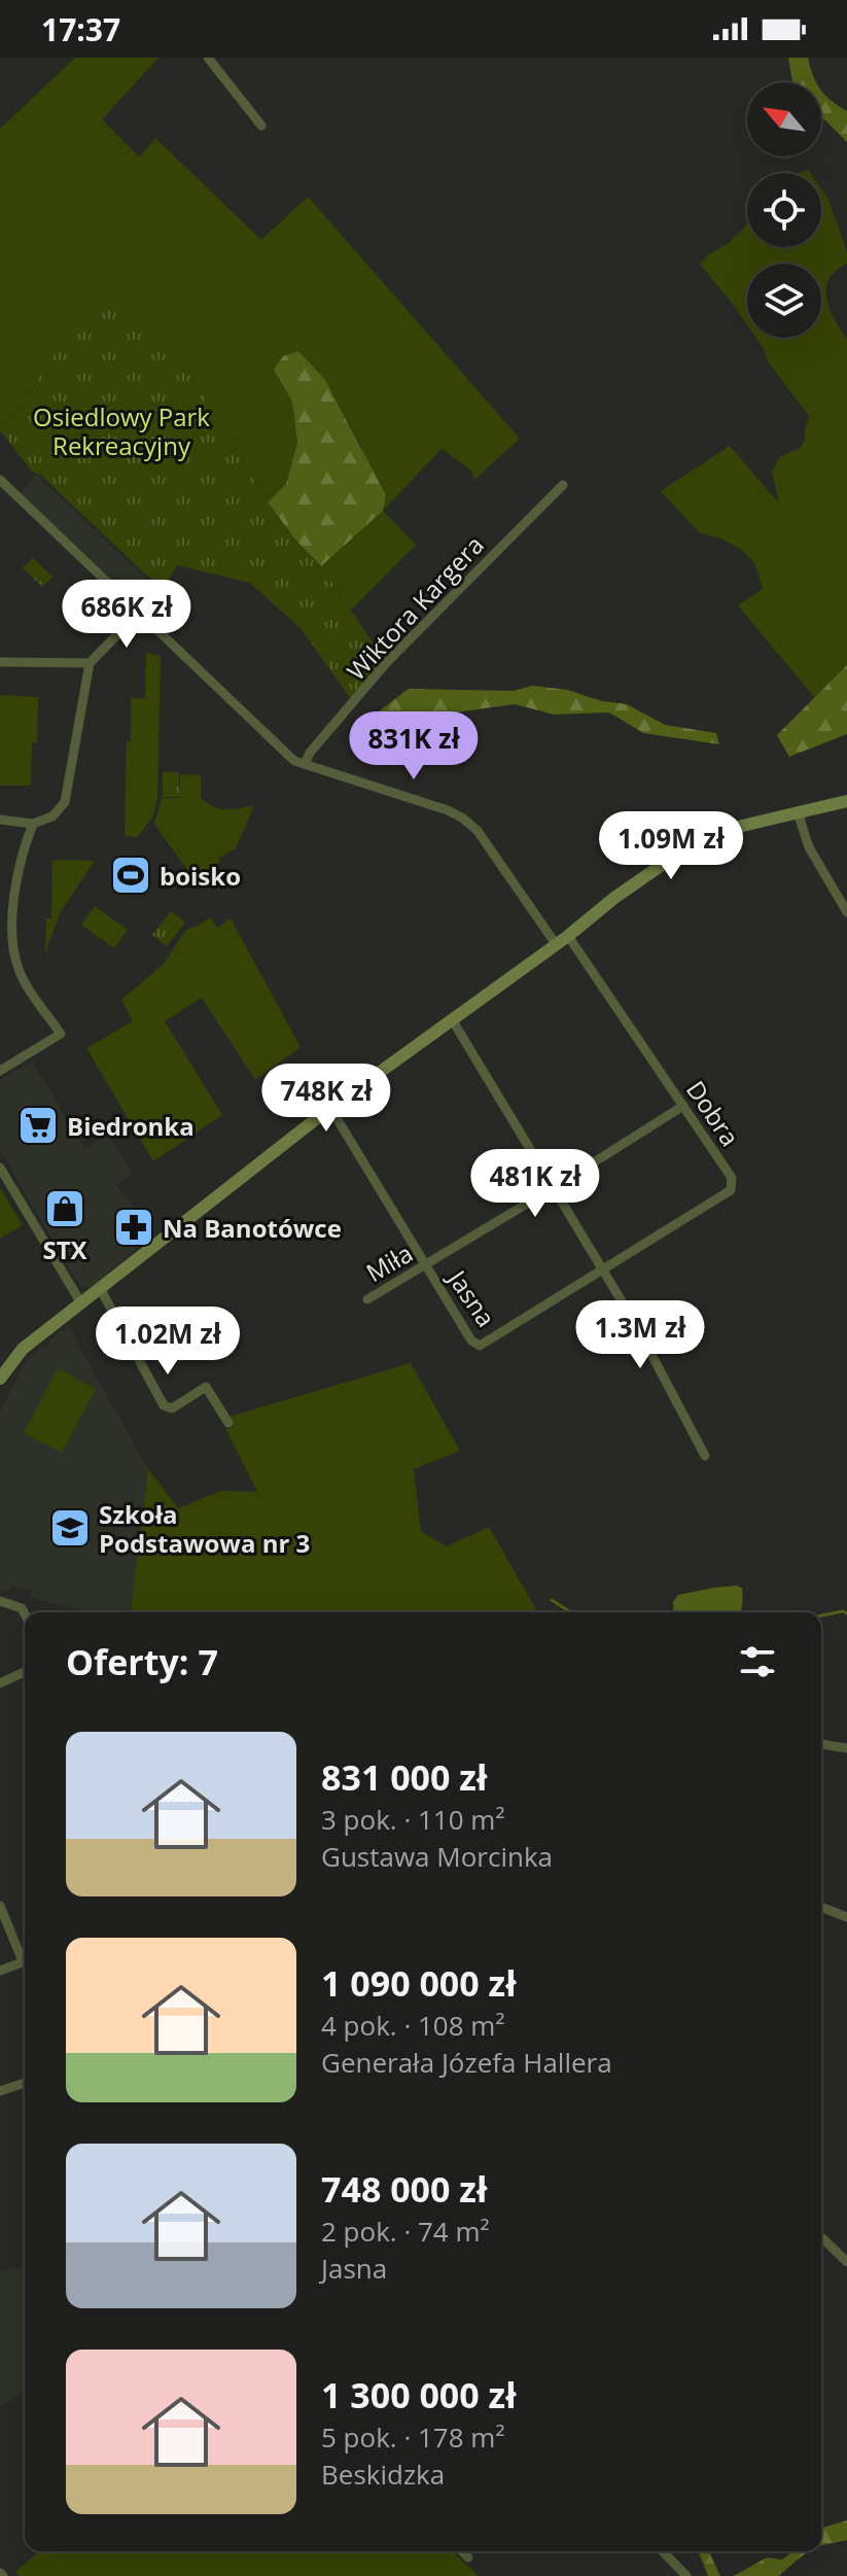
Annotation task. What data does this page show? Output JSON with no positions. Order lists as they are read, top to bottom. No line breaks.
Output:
{"streets":{"street":["Wiktora Kargera","Dobra","Miła","Jasna"]},"crossings":[["Dobra","Miła"],["Dobra","Jasna"],["Miła","Jasna"]],"parks":["Osiedlowy Park Rekreacyjny"],"places":{"sports":["boisko"],"supermarket":["Biedronka"],"shop":["STX"],"pharmacy":["Na Banotówce"],"school or university":["Szkoła Podstawowa nr 3"]},"north":"top left","page":{"status":"17:37","price":["686K zł","831K zł","1.09M zł","748K zł","481K zł","1.3M zł","1.02M zł"],"heading":"Oferty: 7","list":[{"name":"831 000 zł","note":"3 pok. · 110 m² · Gustawa Morcinka"},{"name":"1 090 000 zł","note":"4 pok. · 108 m² · Generała Józefa Hallera"},{"name":"748 000 zł","note":"2 pok. · 74 m² · Jasna"},{"name":"1 300 000 zł","note":"5 pok. · 178 m² · Beskidzka"}]}}
